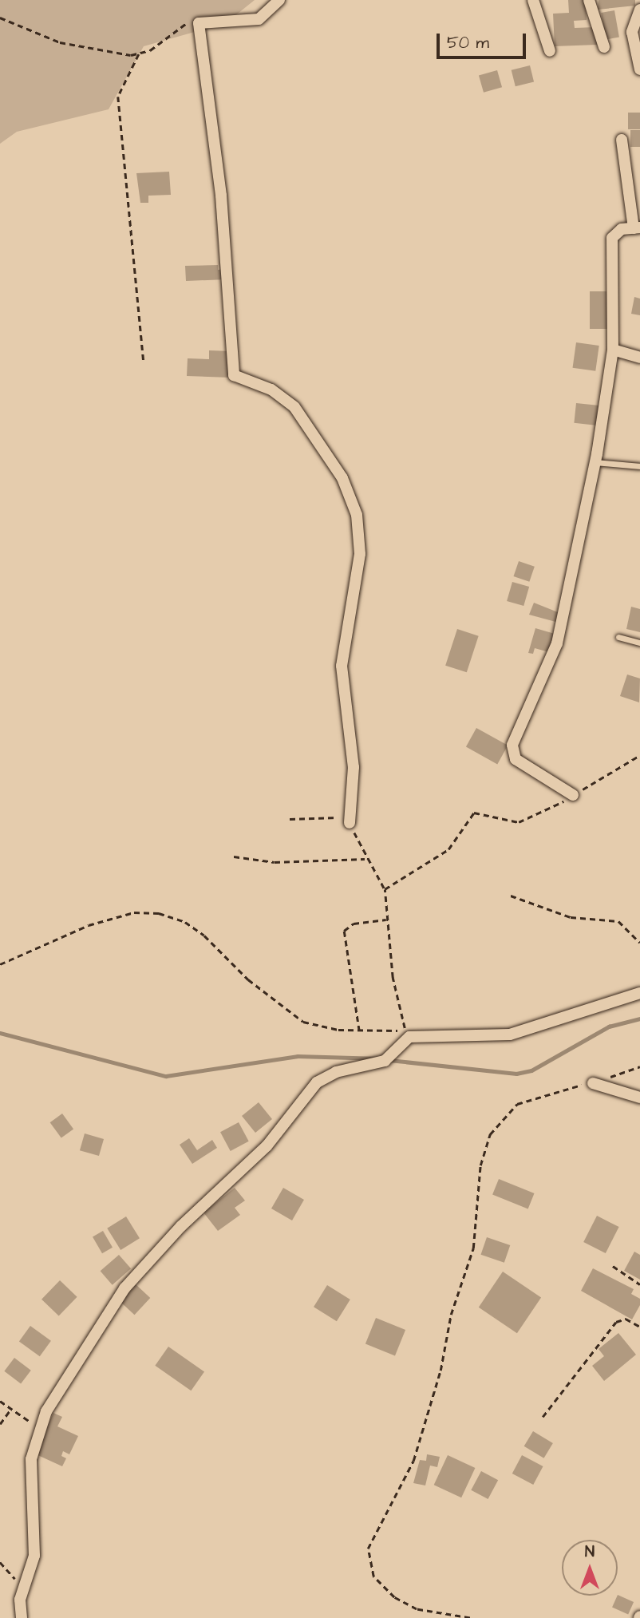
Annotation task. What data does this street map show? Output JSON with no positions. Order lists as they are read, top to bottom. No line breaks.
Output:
{"scale_bar":"50 m","north":"top"}
